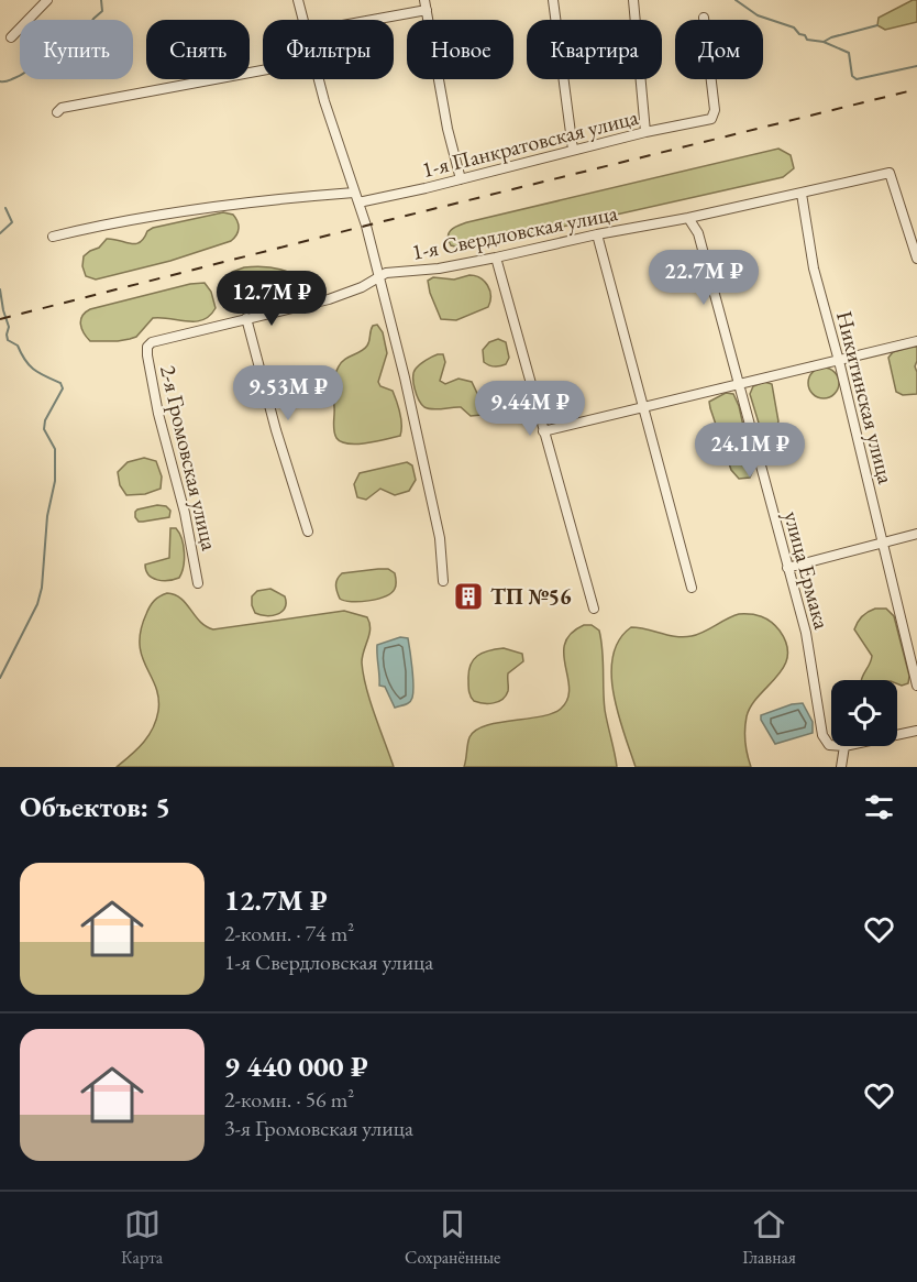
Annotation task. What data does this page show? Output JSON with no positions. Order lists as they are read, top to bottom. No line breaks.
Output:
{"streets":{"street":["1-я Панкратовская улица","1-я Свердловская улица","Никитинская улица","2-я Громовская улица","улица Ермака"]},"crossings":[["1-я Свердловская улица","Никитинская улица"],["1-я Свердловская улица","2-я Громовская улица"],["1-я Свердловская улица","улица Ермака"]],"places":{"building":["ТП №56"]},"page":{"chip":["Купить","Снять","Фильтры","Новое","Квартира","Дом"],"price":["22.7M ₽","12.7M ₽","9.53M ₽","9.44M ₽","24.1M ₽"],"heading":"Объектов: 5","list":[{"name":"12.7M ₽","note":"2-комн. · 74 m² · 1-я Свердловская улица"},{"name":"9 440 000 ₽","note":"2-комн. · 56 m² · 3-я Громовская улица"}],"tabs":["Карта","Сохранённые","Главная"]}}
